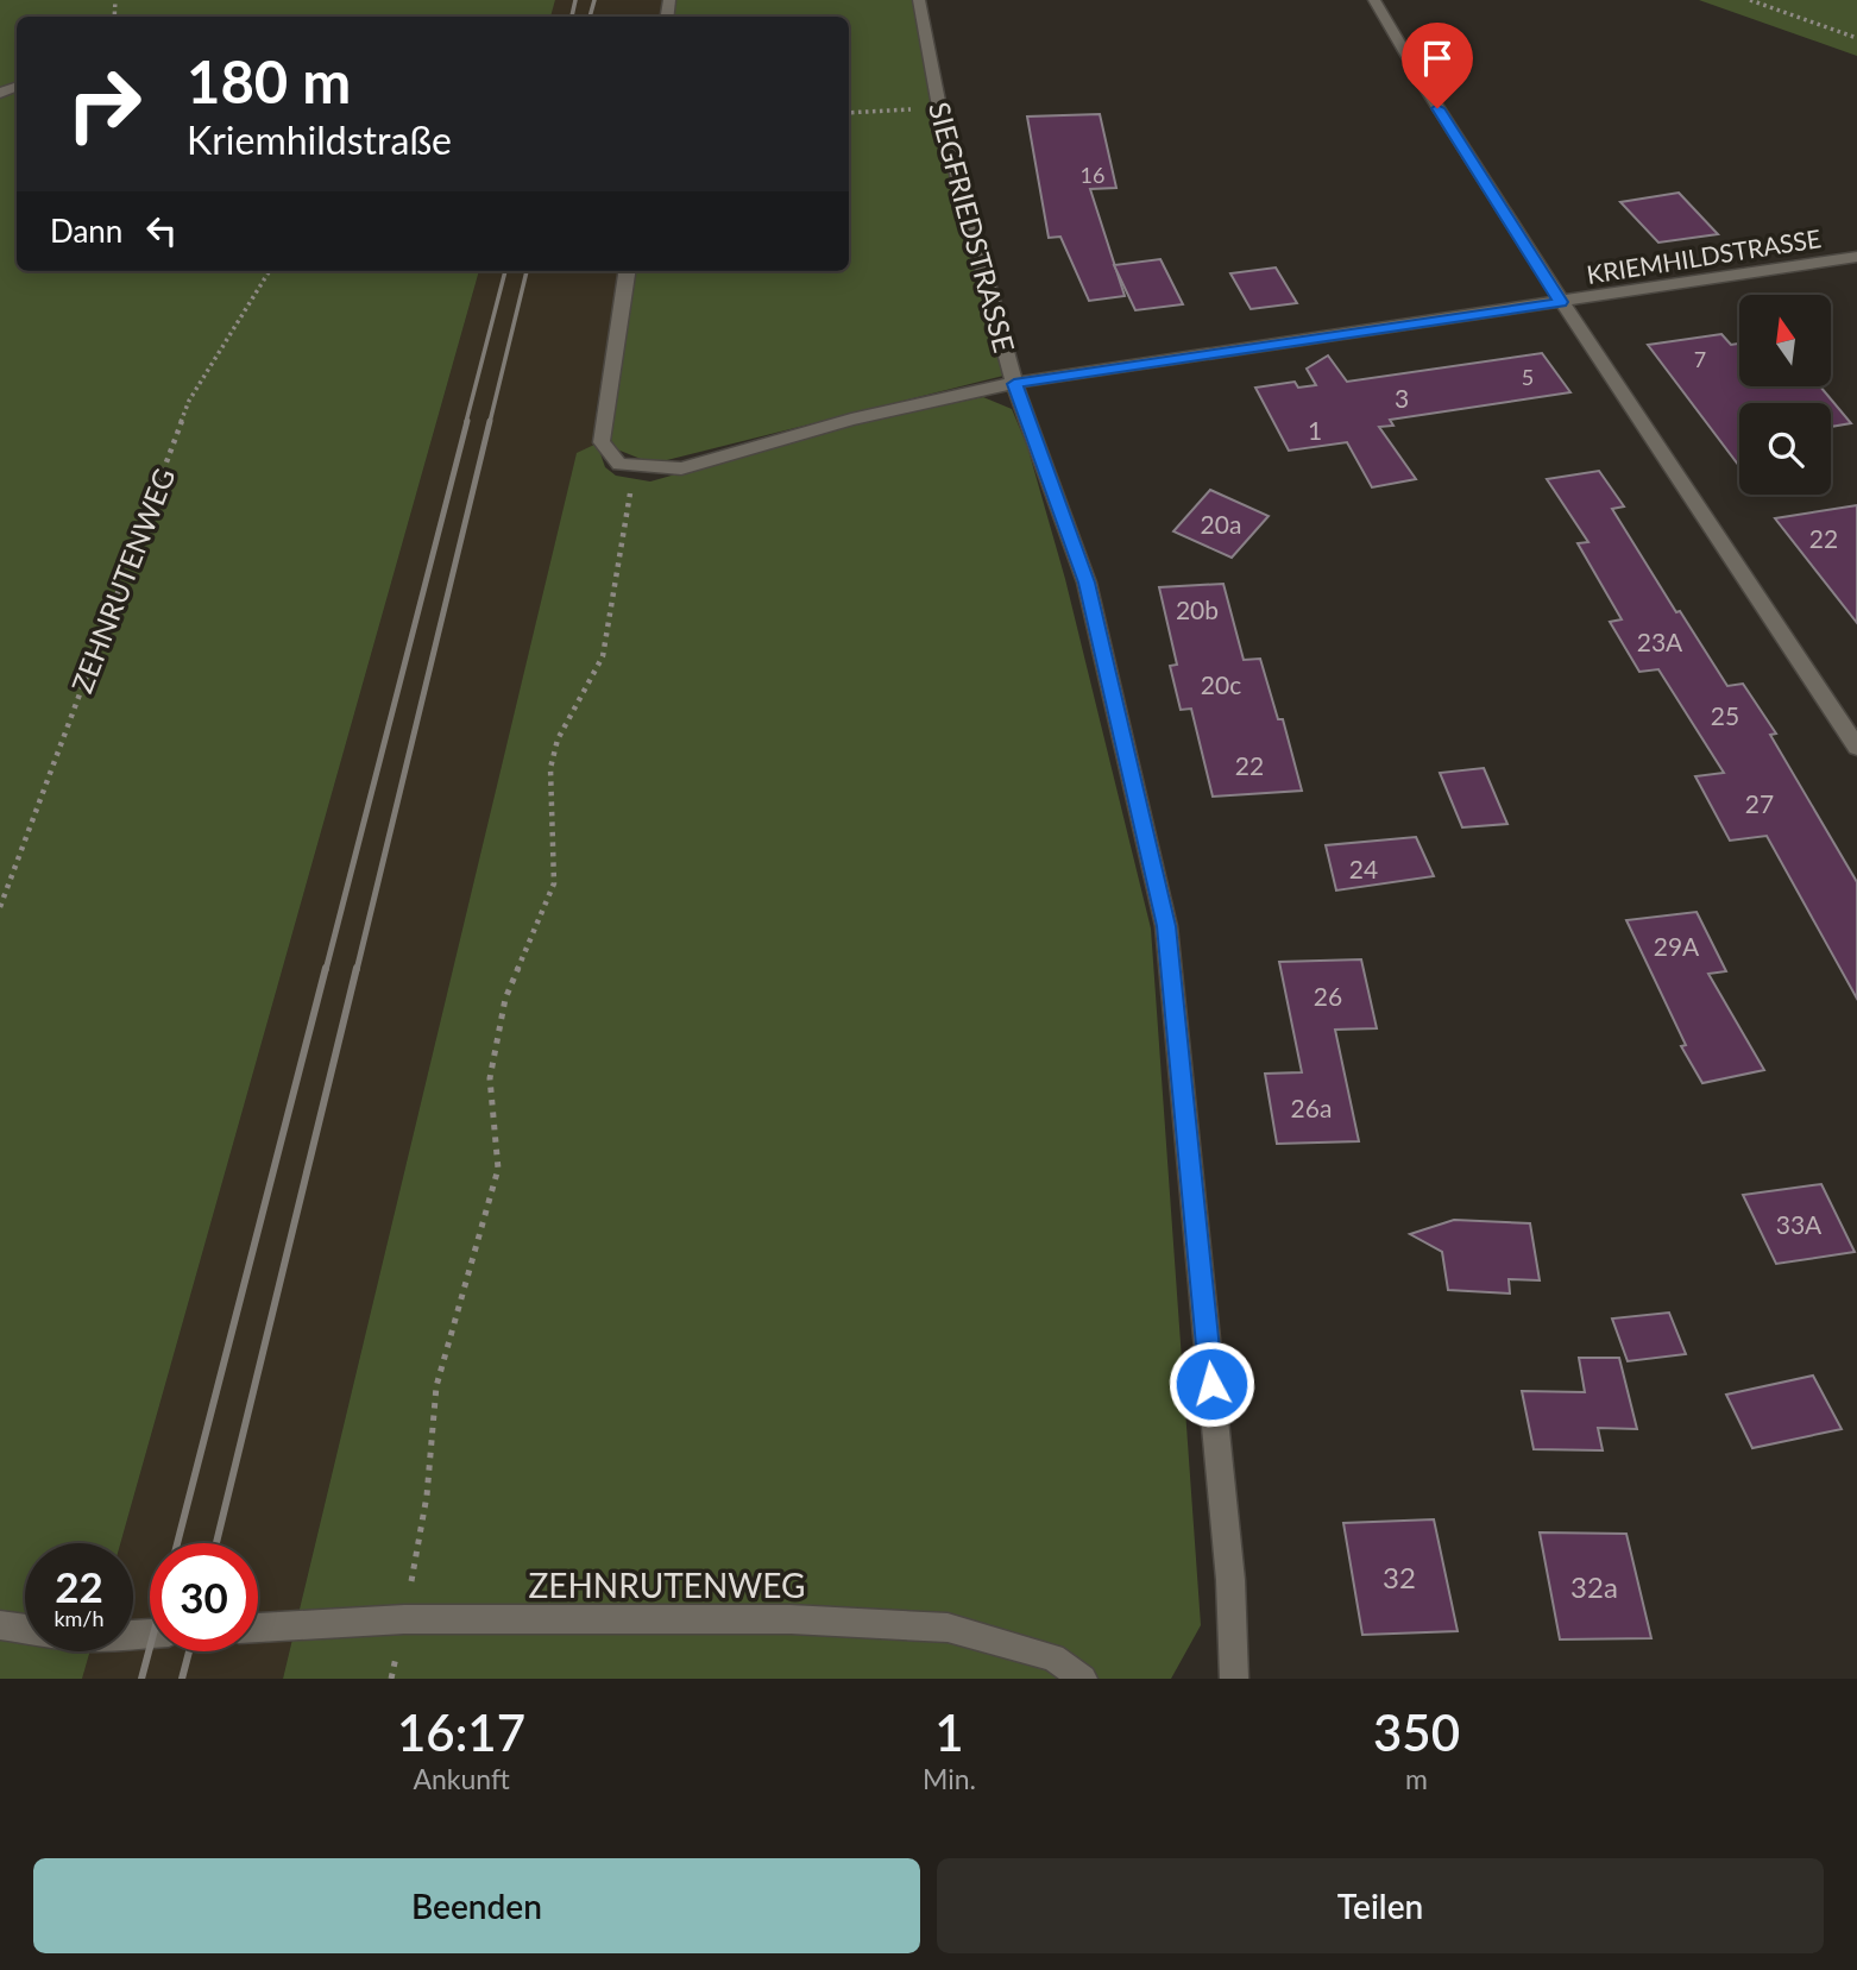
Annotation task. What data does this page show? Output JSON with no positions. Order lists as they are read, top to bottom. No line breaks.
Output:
{"streets":{"street":["SIEGFRIEDSTRASSE","KRIEMHILDSTRASSE","ZEHNRUTENWEG"]},"crossings":[["SIEGFRIEDSTRASSE","KRIEMHILDSTRASSE"]],"house_numbers":["16","7","5","3","1","20a","22","20b","23A","20c","25","22","27","24","29A","26","26a","33A","32","32a"],"north":"top","page":{"turn":["180 m","Kriemhildstraße"],"then":"Dann","speed":"22 km/h","limit":"30","eta":["16:17","Ankunft","1","Min.","350","m"],"buttons":["Beenden","Teilen"]}}
